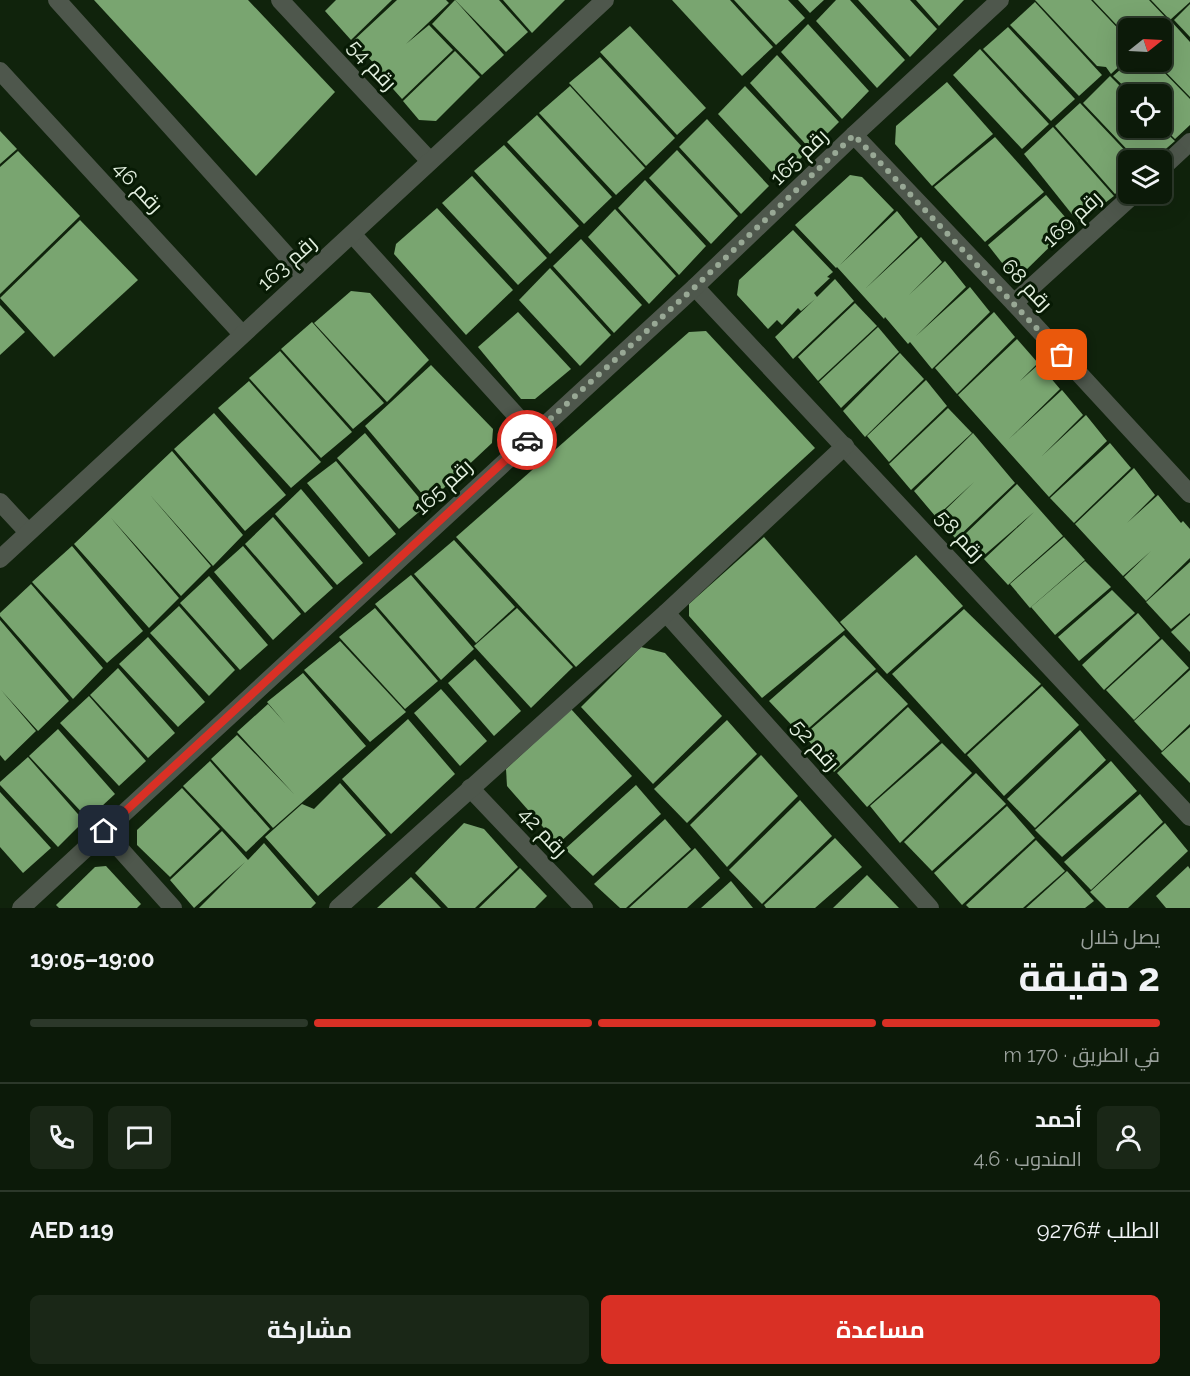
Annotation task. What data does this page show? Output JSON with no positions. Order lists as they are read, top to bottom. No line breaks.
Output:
{"streets":{"street":["رقم 54","رقم 165","رقم 46","رقم 169","رقم 163","رقم 68","رقم 58","رقم 52","رقم 42"]},"crossings":[["رقم 54","رقم 163"],["رقم 165","رقم 68"],["رقم 165","رقم 58"],["رقم 46","رقم 163"],["رقم 169","رقم 68"]],"north":"right","page":{"heading":["2 دقيقة","يصل خلال","19:00–19:05"],"panel":["أحمد","المندوب · 4.6","الطلب #9276","AED 119"],"bar":"في الطريق · 170 m","buttons":["مساعدة","مشاركة"]}}
